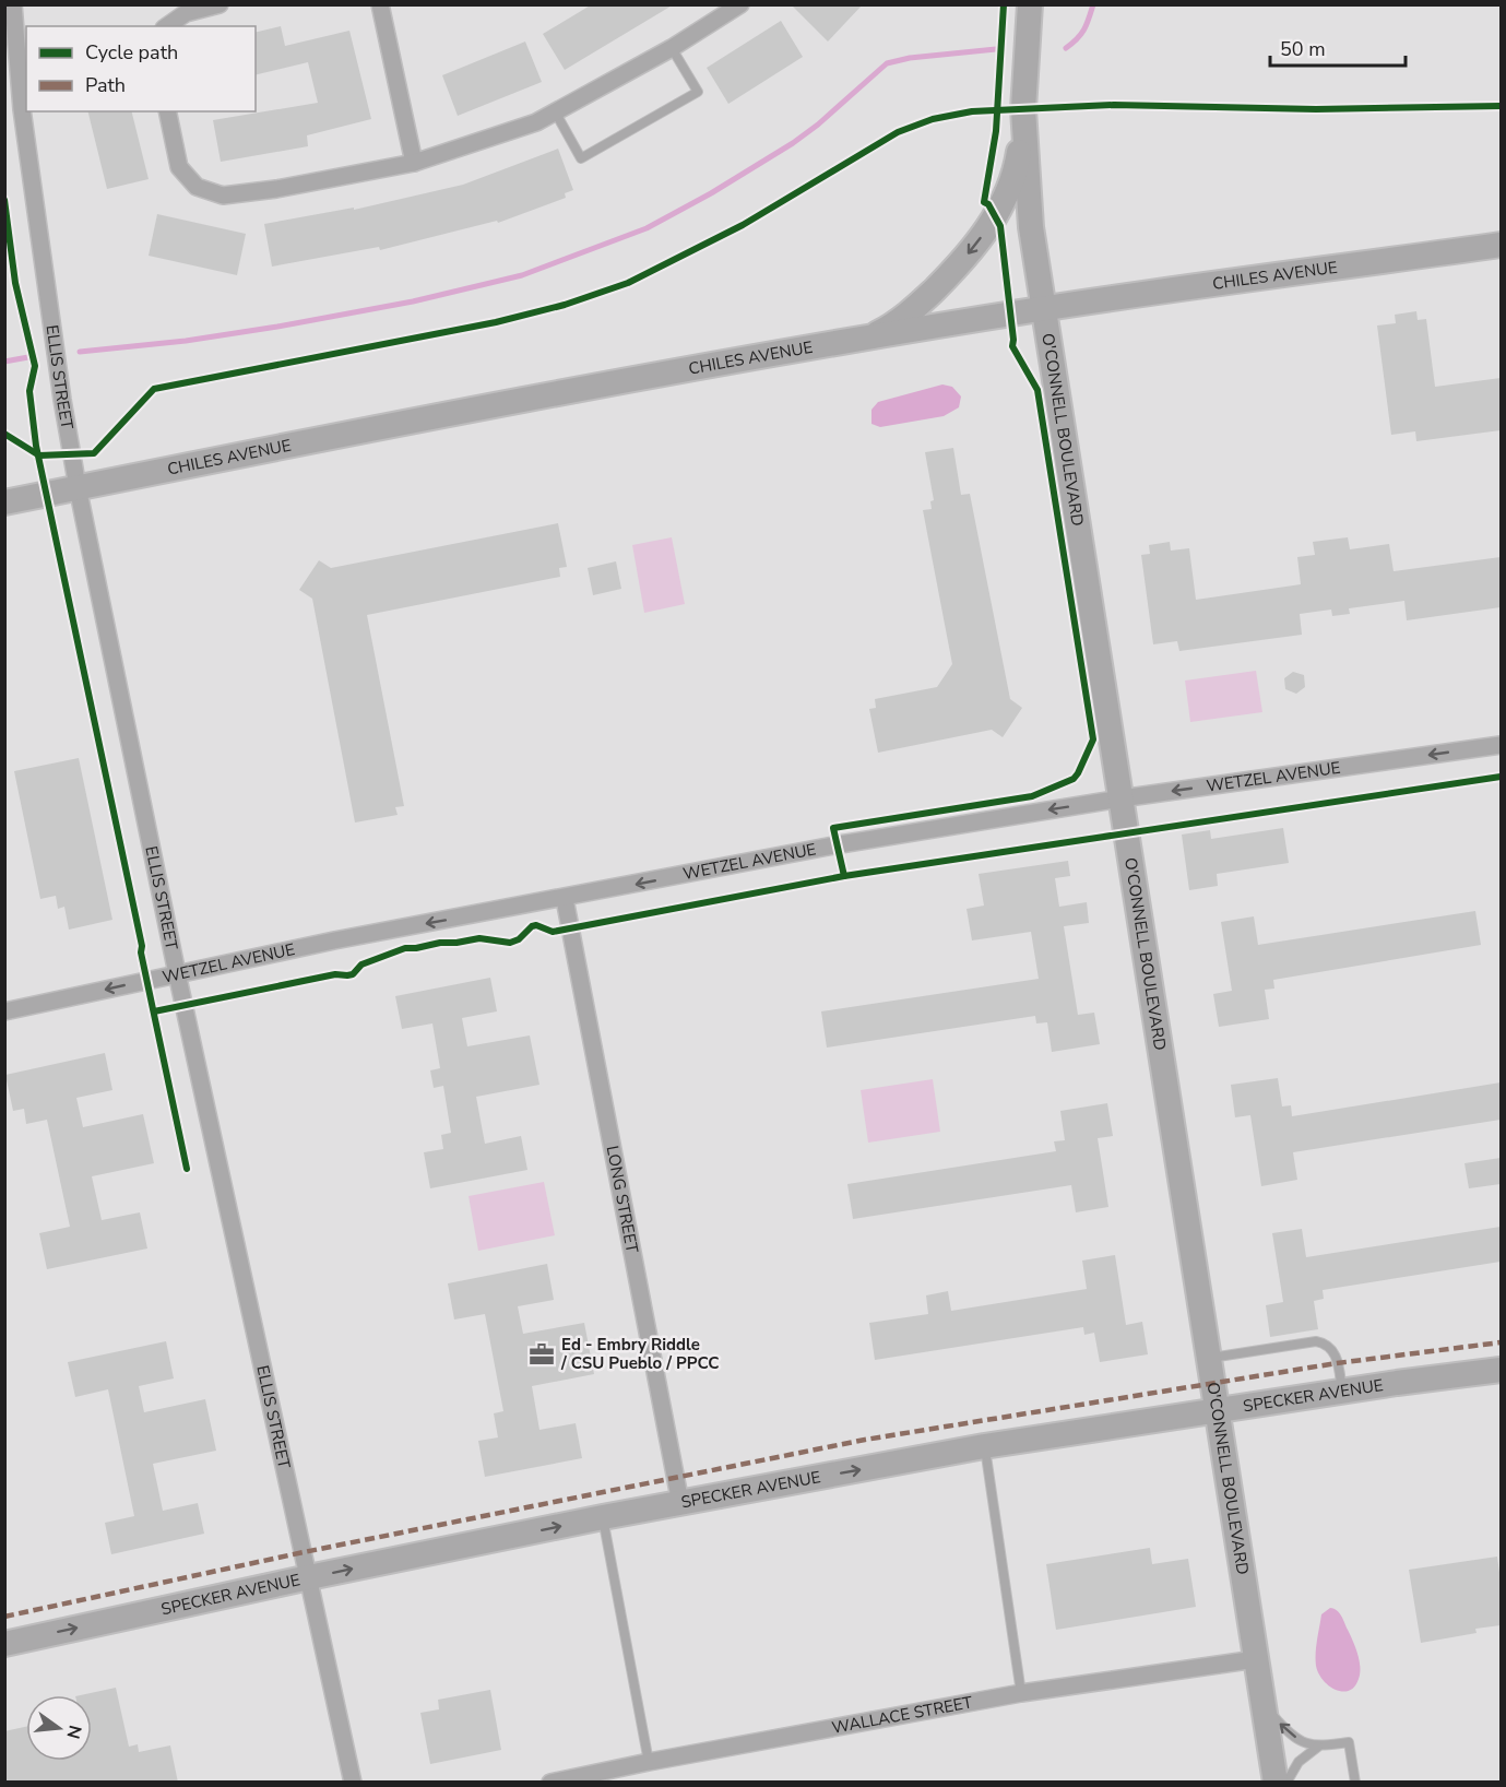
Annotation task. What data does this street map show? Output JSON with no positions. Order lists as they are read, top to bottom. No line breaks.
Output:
{"streets":{"street":["CHILES AVENUE","ELLIS STREET","O'CONNELL BOULEVARD","WETZEL AVENUE","LONG STREET","SPECKER AVENUE","WALLACE STREET"]},"crossings":[["CHILES AVENUE","ELLIS STREET"],["CHILES AVENUE","O'CONNELL BOULEVARD"],["ELLIS STREET","WETZEL AVENUE"],["ELLIS STREET","SPECKER AVENUE"],["O'CONNELL BOULEVARD","WETZEL AVENUE"],["O'CONNELL BOULEVARD","SPECKER AVENUE"],["O'CONNELL BOULEVARD","WALLACE STREET"],["WETZEL AVENUE","LONG STREET"],["LONG STREET","SPECKER AVENUE"]],"one_way":["WETZEL AVENUE","SPECKER AVENUE"],"places":{"office":["Ed - Embry Riddle / CSU Pueblo / PPCC"]},"legend":["Cycle path","Path"],"scale_bar":"50 m","north":"right"}
